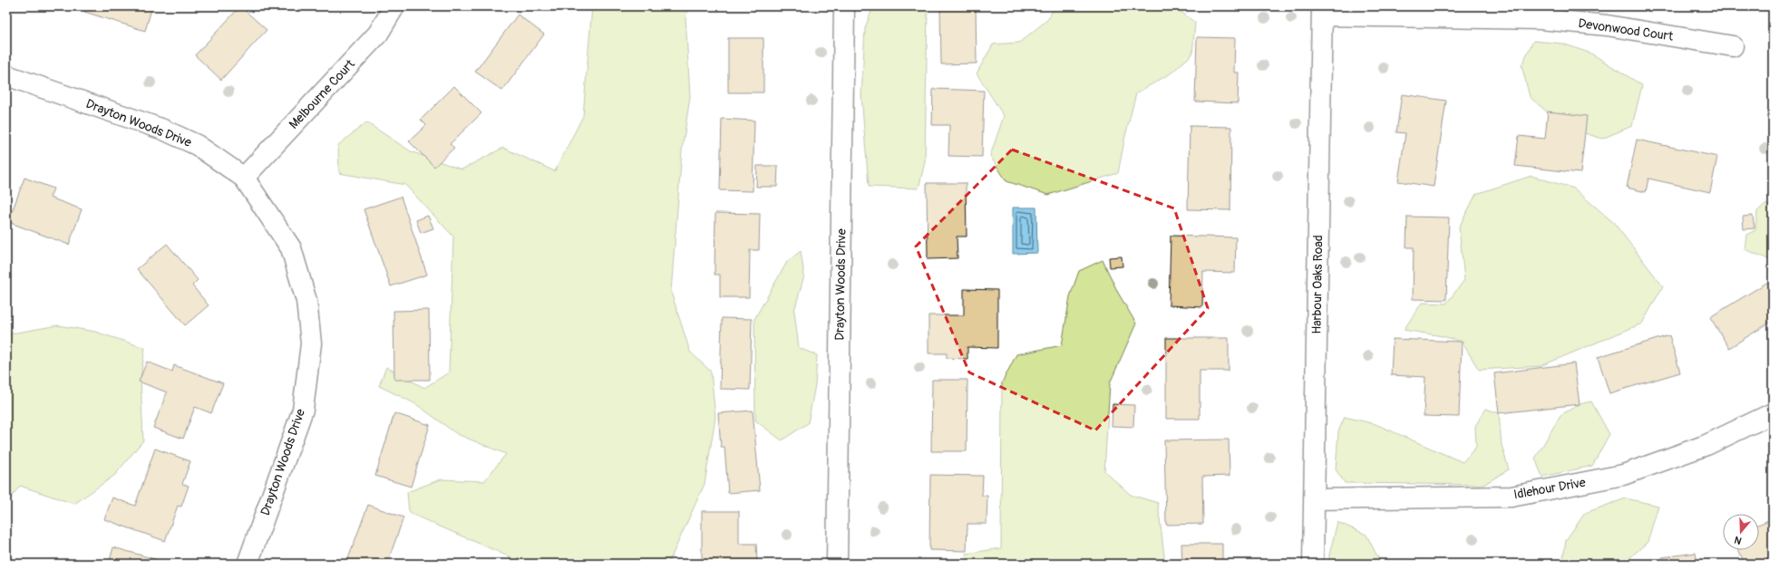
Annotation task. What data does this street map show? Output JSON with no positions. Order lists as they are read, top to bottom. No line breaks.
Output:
{"streets":{"street":["Devonwood Court","Melbourne Court","Drayton Woods Drive","Harbour Oaks Road","Idlehour Drive"]},"crossings":[["Devonwood Court","Harbour Oaks Road"],["Melbourne Court","Drayton Woods Drive"],["Harbour Oaks Road","Idlehour Drive"]],"north":"bottom"}
